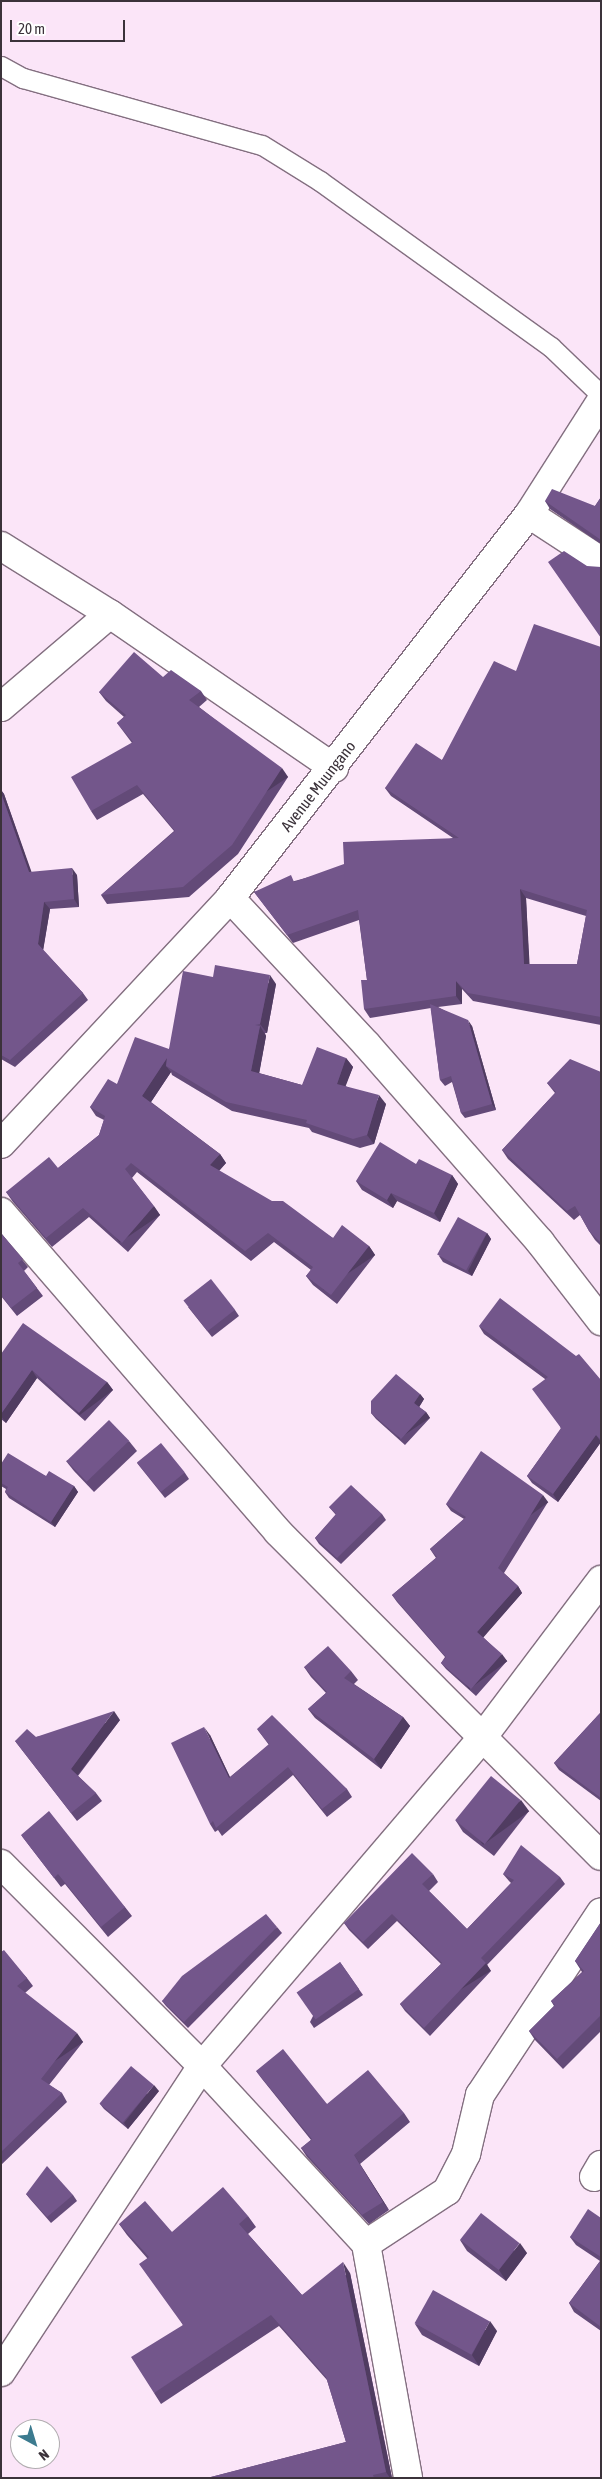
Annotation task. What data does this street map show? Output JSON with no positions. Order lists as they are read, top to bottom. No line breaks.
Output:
{"streets":{"street":["Avenue Muungano"]},"scale_bar":"20 m","north":"bottom right"}
